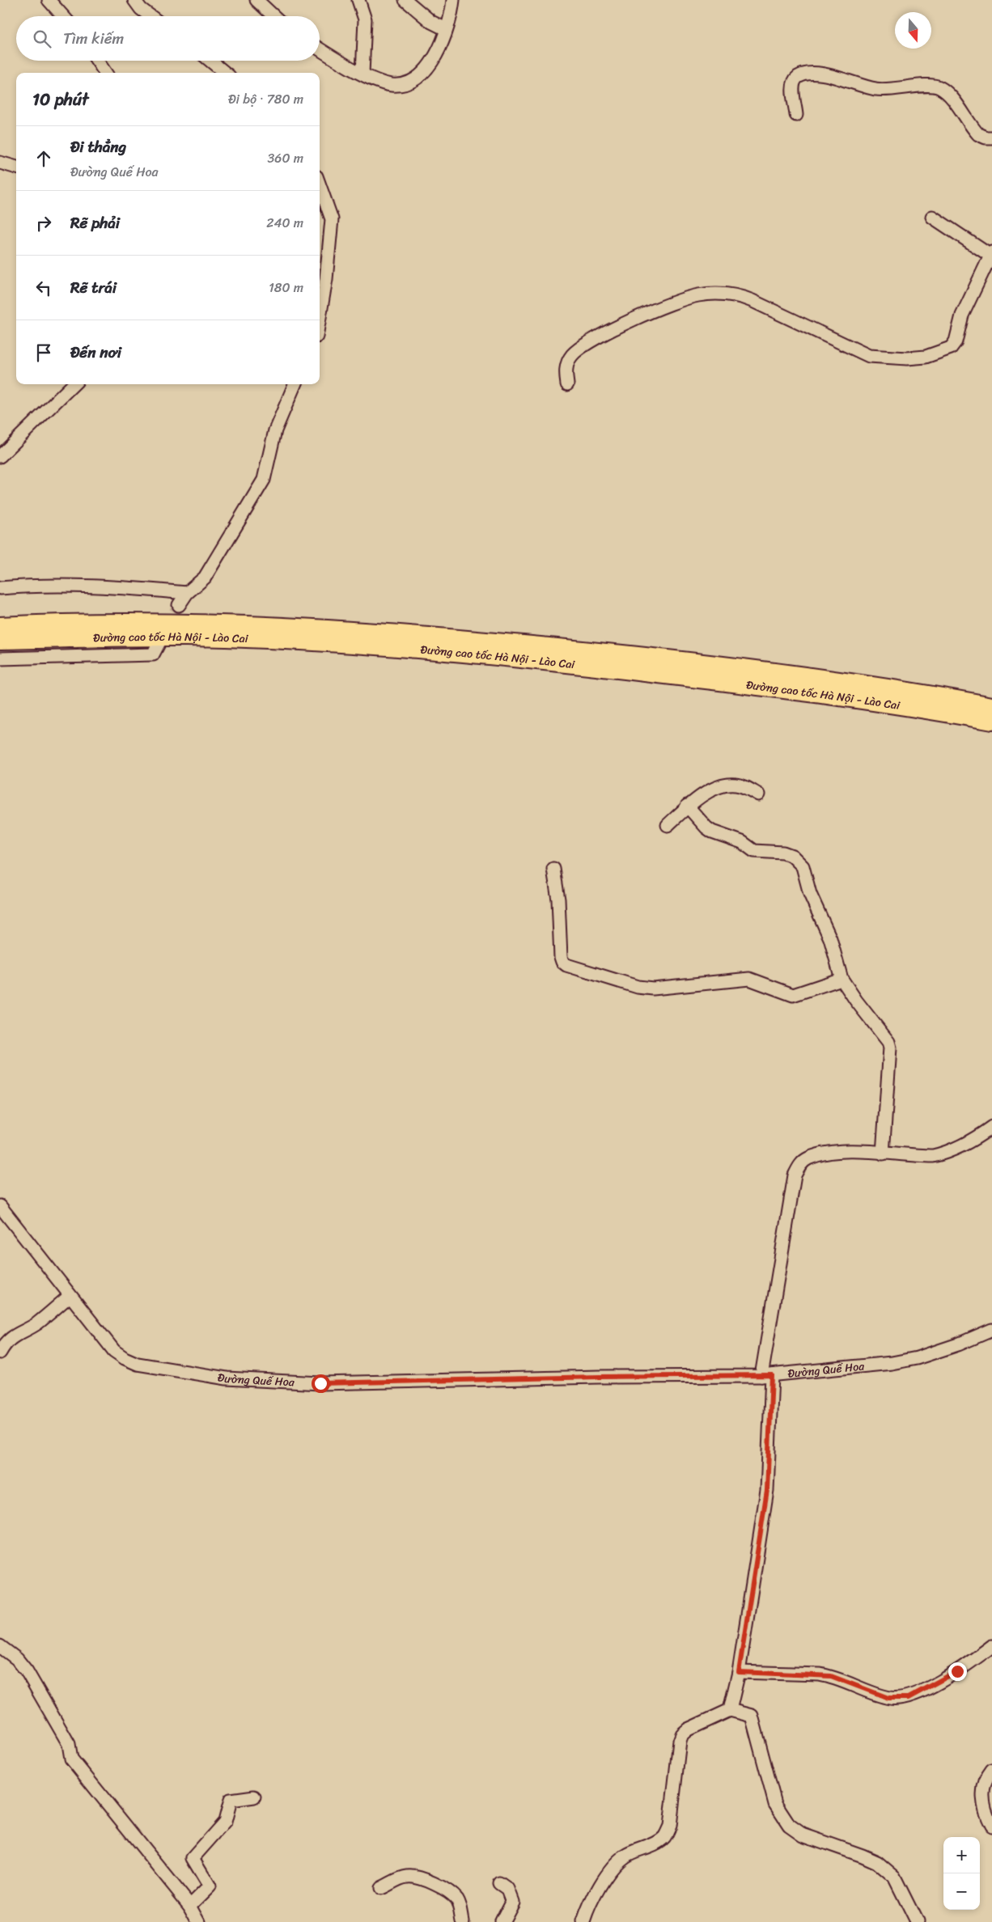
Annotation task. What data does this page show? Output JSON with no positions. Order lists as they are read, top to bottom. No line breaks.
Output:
{"streets":{"highway":["Đường cao tốc Hà Nội - Lào Cai"],"street":["Đường Quế Hoa"]},"north":"bottom","page":{"search":"Tìm kiếm","heading":["10 phút","Đi bộ · 780 m"],"list":[["Đi thẳng","Đường Quế Hoa","360 m"],["Rẽ phải","240 m"],["Rẽ trái","180 m"],"Đến nơi"],"map_buttons":["+","−"]}}
